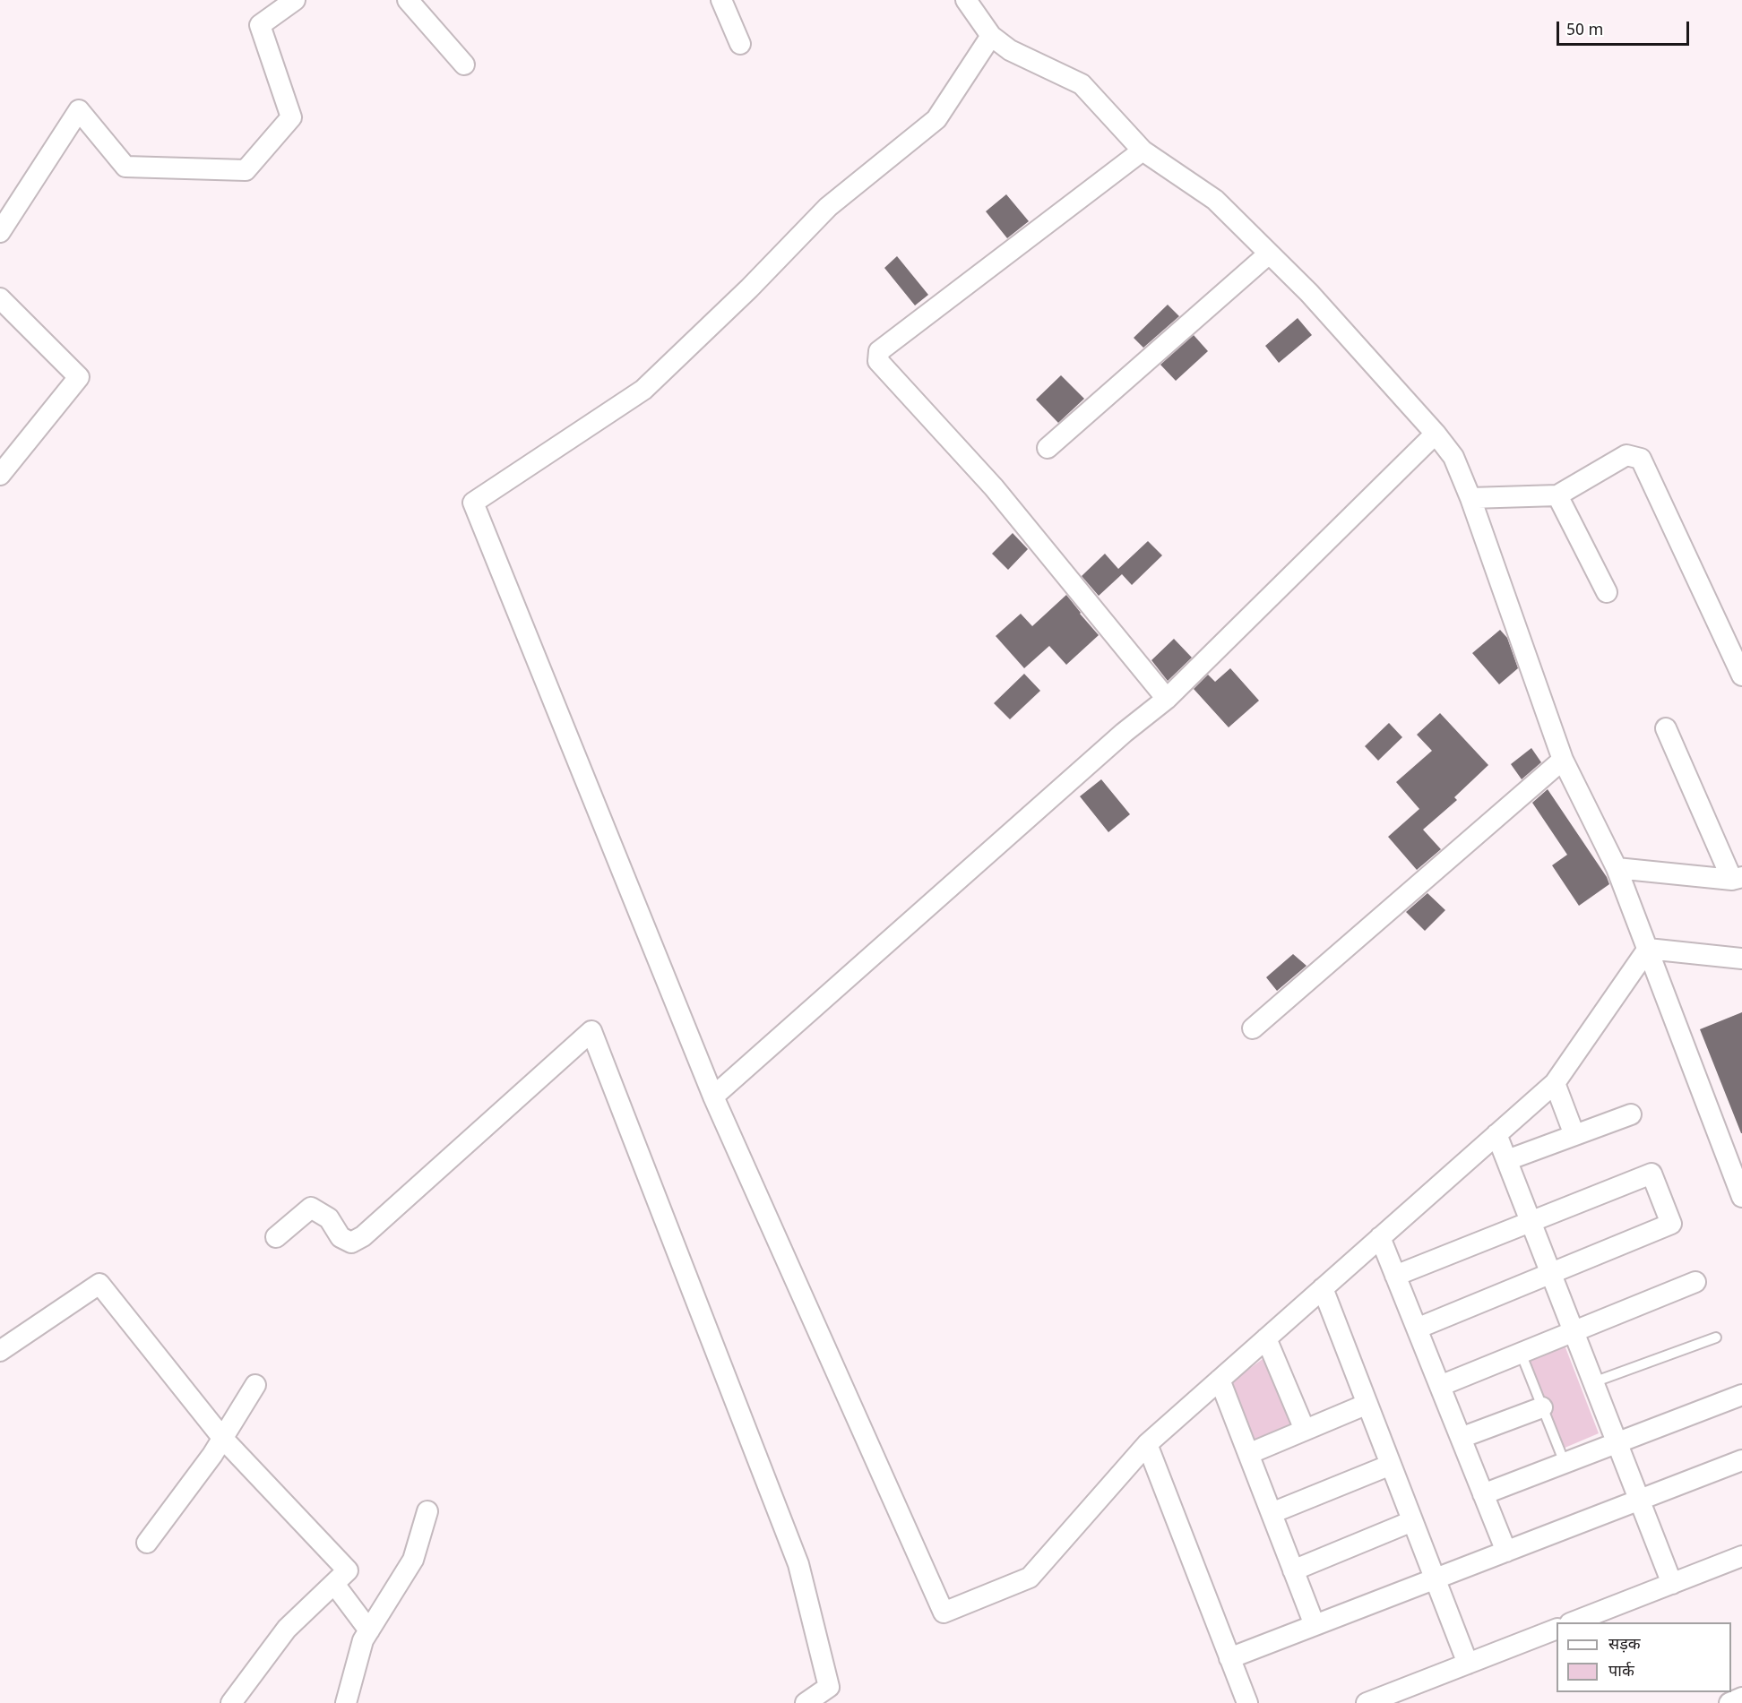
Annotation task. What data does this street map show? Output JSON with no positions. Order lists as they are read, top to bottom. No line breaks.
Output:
{"legend":["सड़क","पार्क"],"scale_bar":"50 m"}
